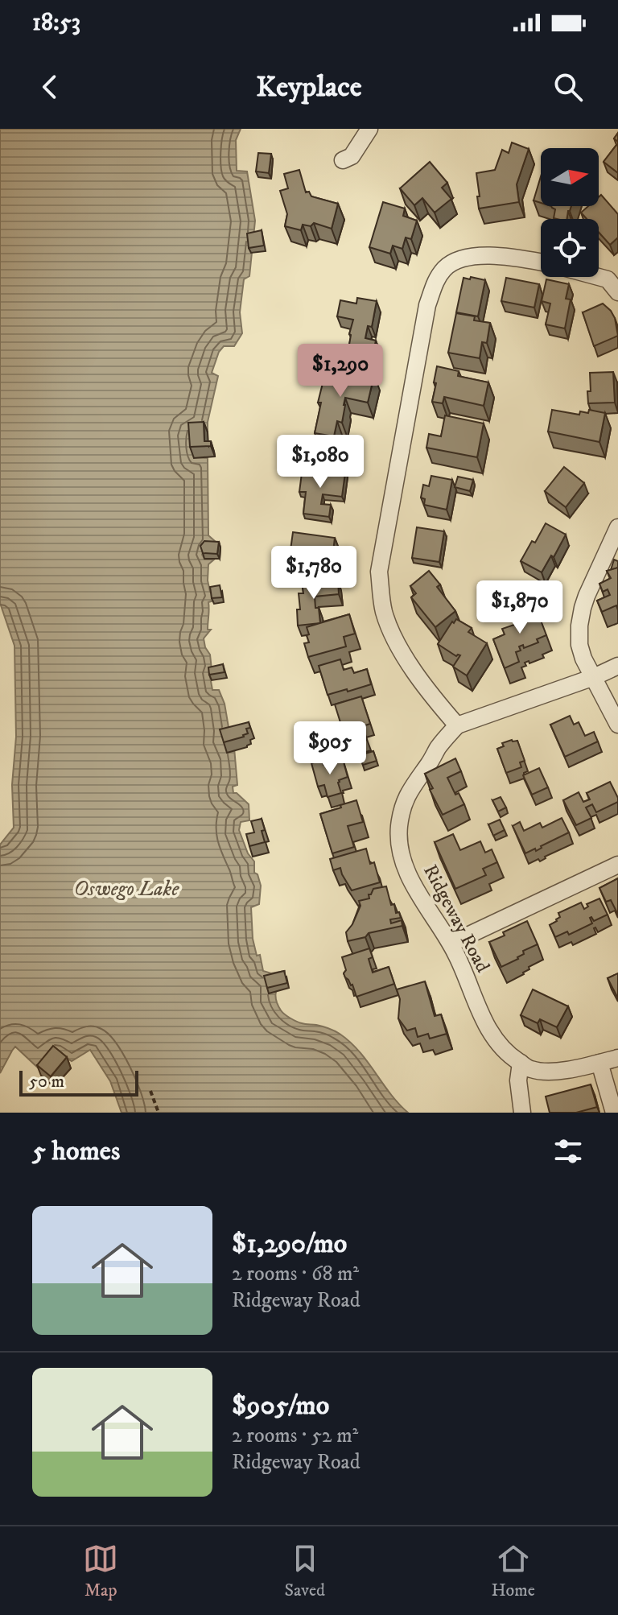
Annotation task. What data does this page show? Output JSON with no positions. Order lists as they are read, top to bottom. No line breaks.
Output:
{"streets":{"street":["Ridgeway Road"]},"water":["Oswego Lake"],"scale_bar":"50 m","north":"right","page":{"status":"18:53","header":"Keyplace","price":["$1,290","$1,080","$1,780","$1,870","$905"],"scale":"50 m","heading":"5 homes","list":[{"name":"$1,290/mo","note":"2 rooms · 68 m² · Ridgeway Road"},{"name":"$905/mo","note":"2 rooms · 52 m² · Ridgeway Road"}],"tabs":["Map","Saved","Home"]}}
